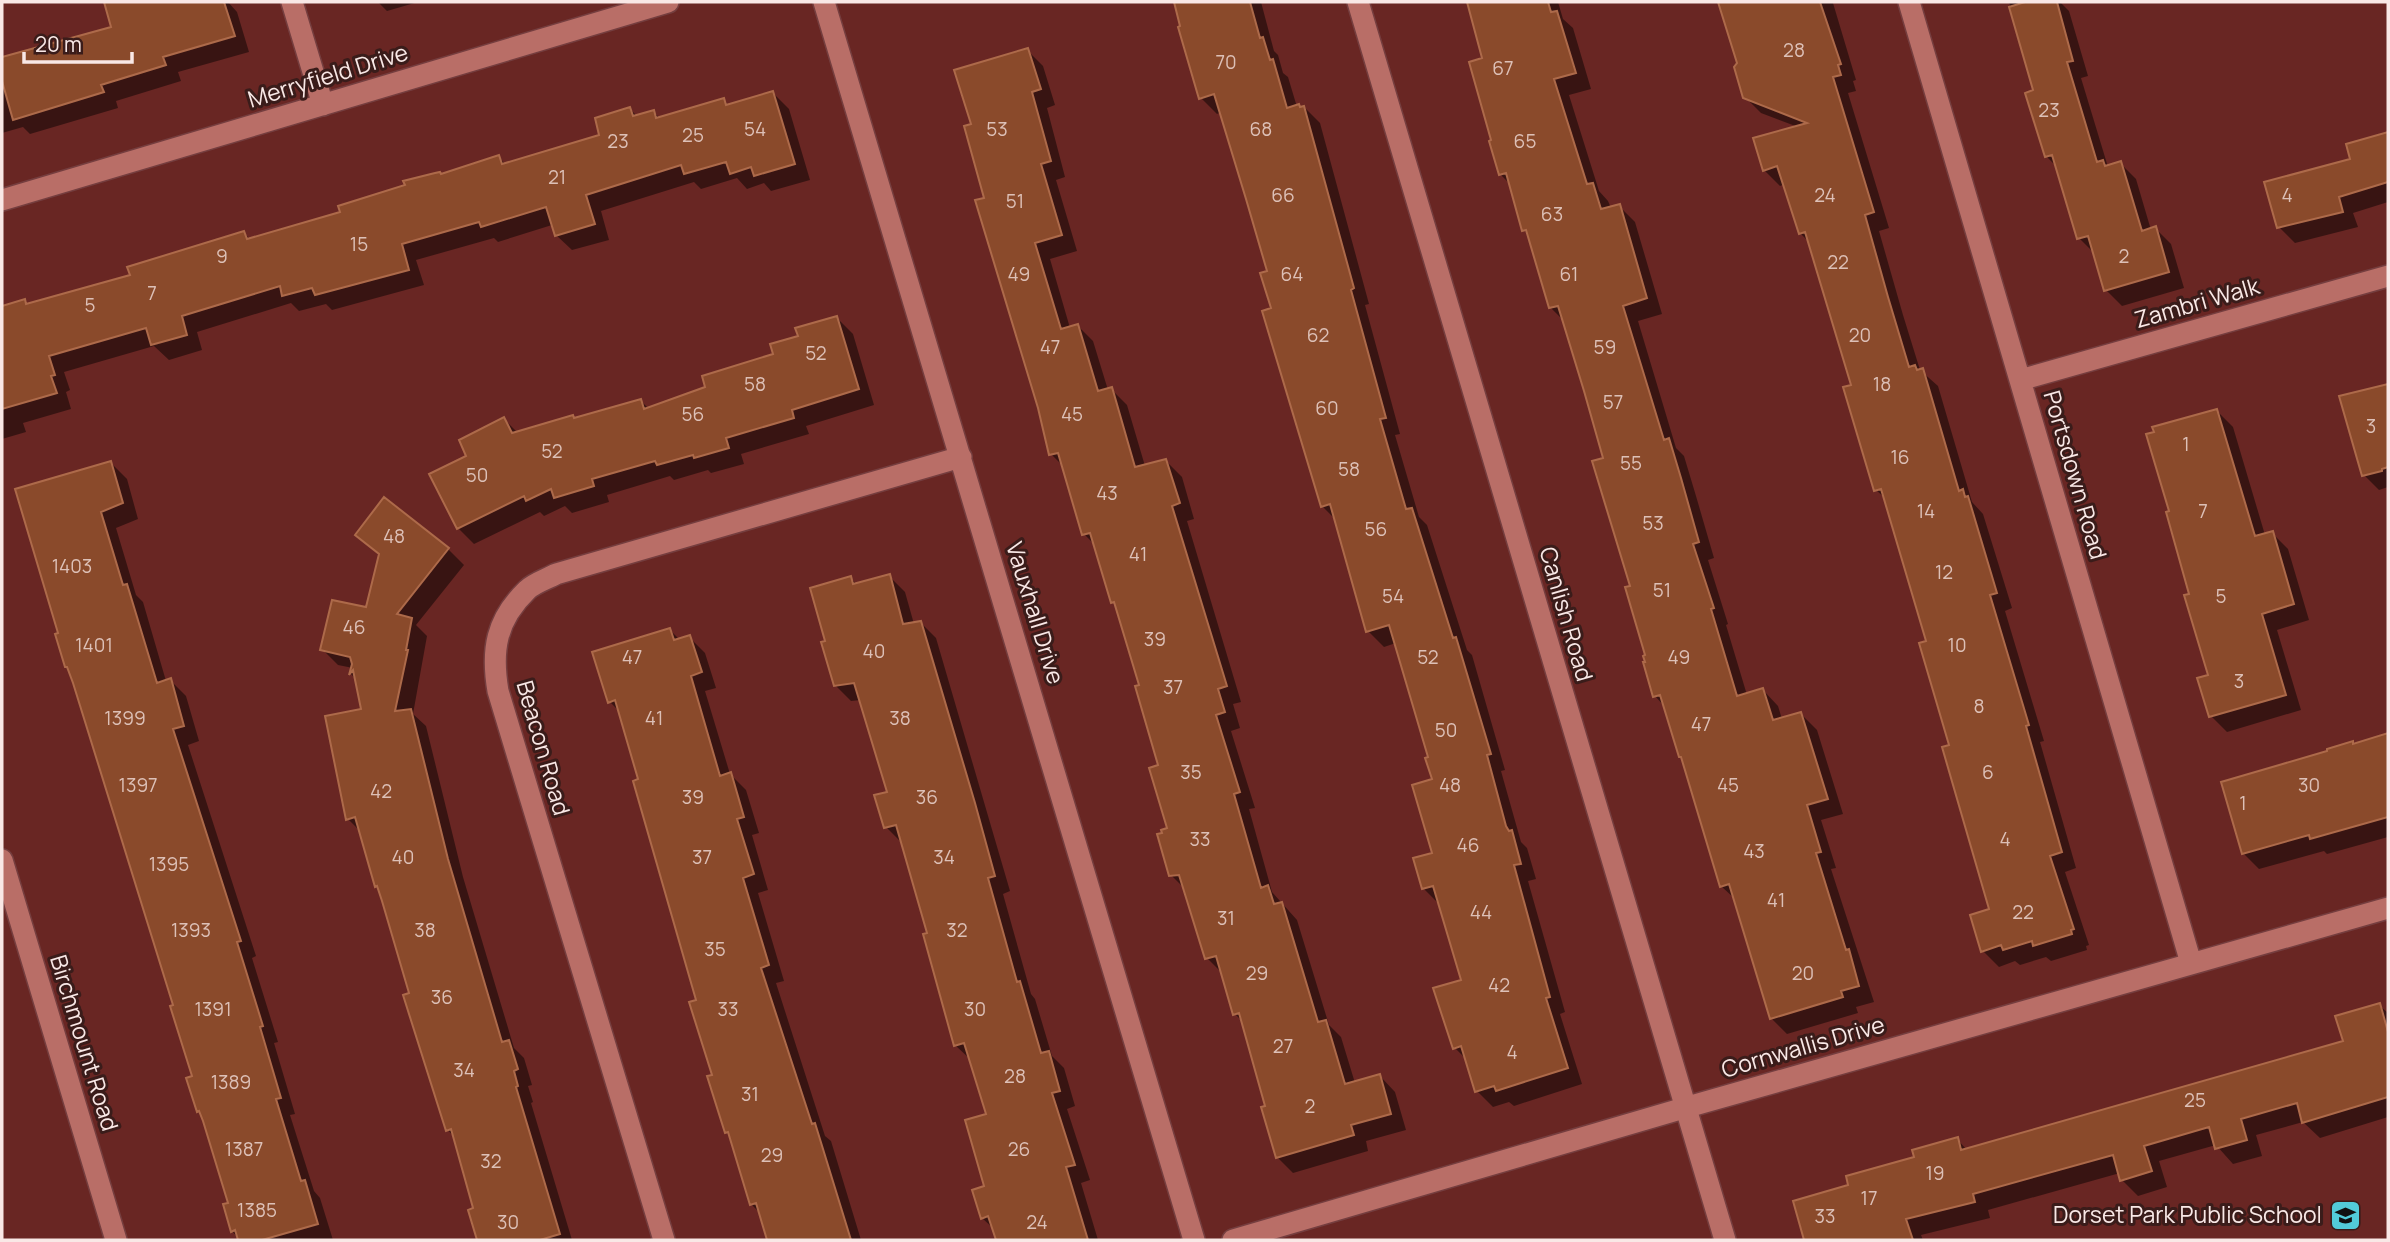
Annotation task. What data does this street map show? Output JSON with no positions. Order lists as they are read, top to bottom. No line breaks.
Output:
{"streets":{"street":["Merryfield Drive","Zambri Walk","Portsdown Road","Vauxhall Drive","Canlish Road","Beacon Road","Birchmount Road","Cornwallis Drive"]},"crossings":[["Zambri Walk","Portsdown Road"],["Portsdown Road","Cornwallis Drive"],["Vauxhall Drive","Beacon Road"],["Canlish Road","Cornwallis Drive"]],"places":{"school or university":["Dorset Park Public School"]},"house_numbers":["28","70","67","23","54","53","68","25","23","65","21","66","24","4","51","63","15","9","2","22","49","64","61","7","5","62","20","47","59","52","58","18","57","60","56","45","3","1","52","16","55","58","50","43","14","7","53","56","48","41","1403","12","51","54","5","46","39","1401","10","40","47","52","49","3","37","8","1399","41","38","47","50","35","6","1397","48","45","30","42","39","36","1","33","4","46","43","40","37","34","1395","41","44","22","31","1393","38","32","35","29","20","42","36","1391","33","30","27","4","34","28","1389","31","25","2","1387","26","29","32","19","17","1385","33","30","24"],"scale_bar":"20 m"}
